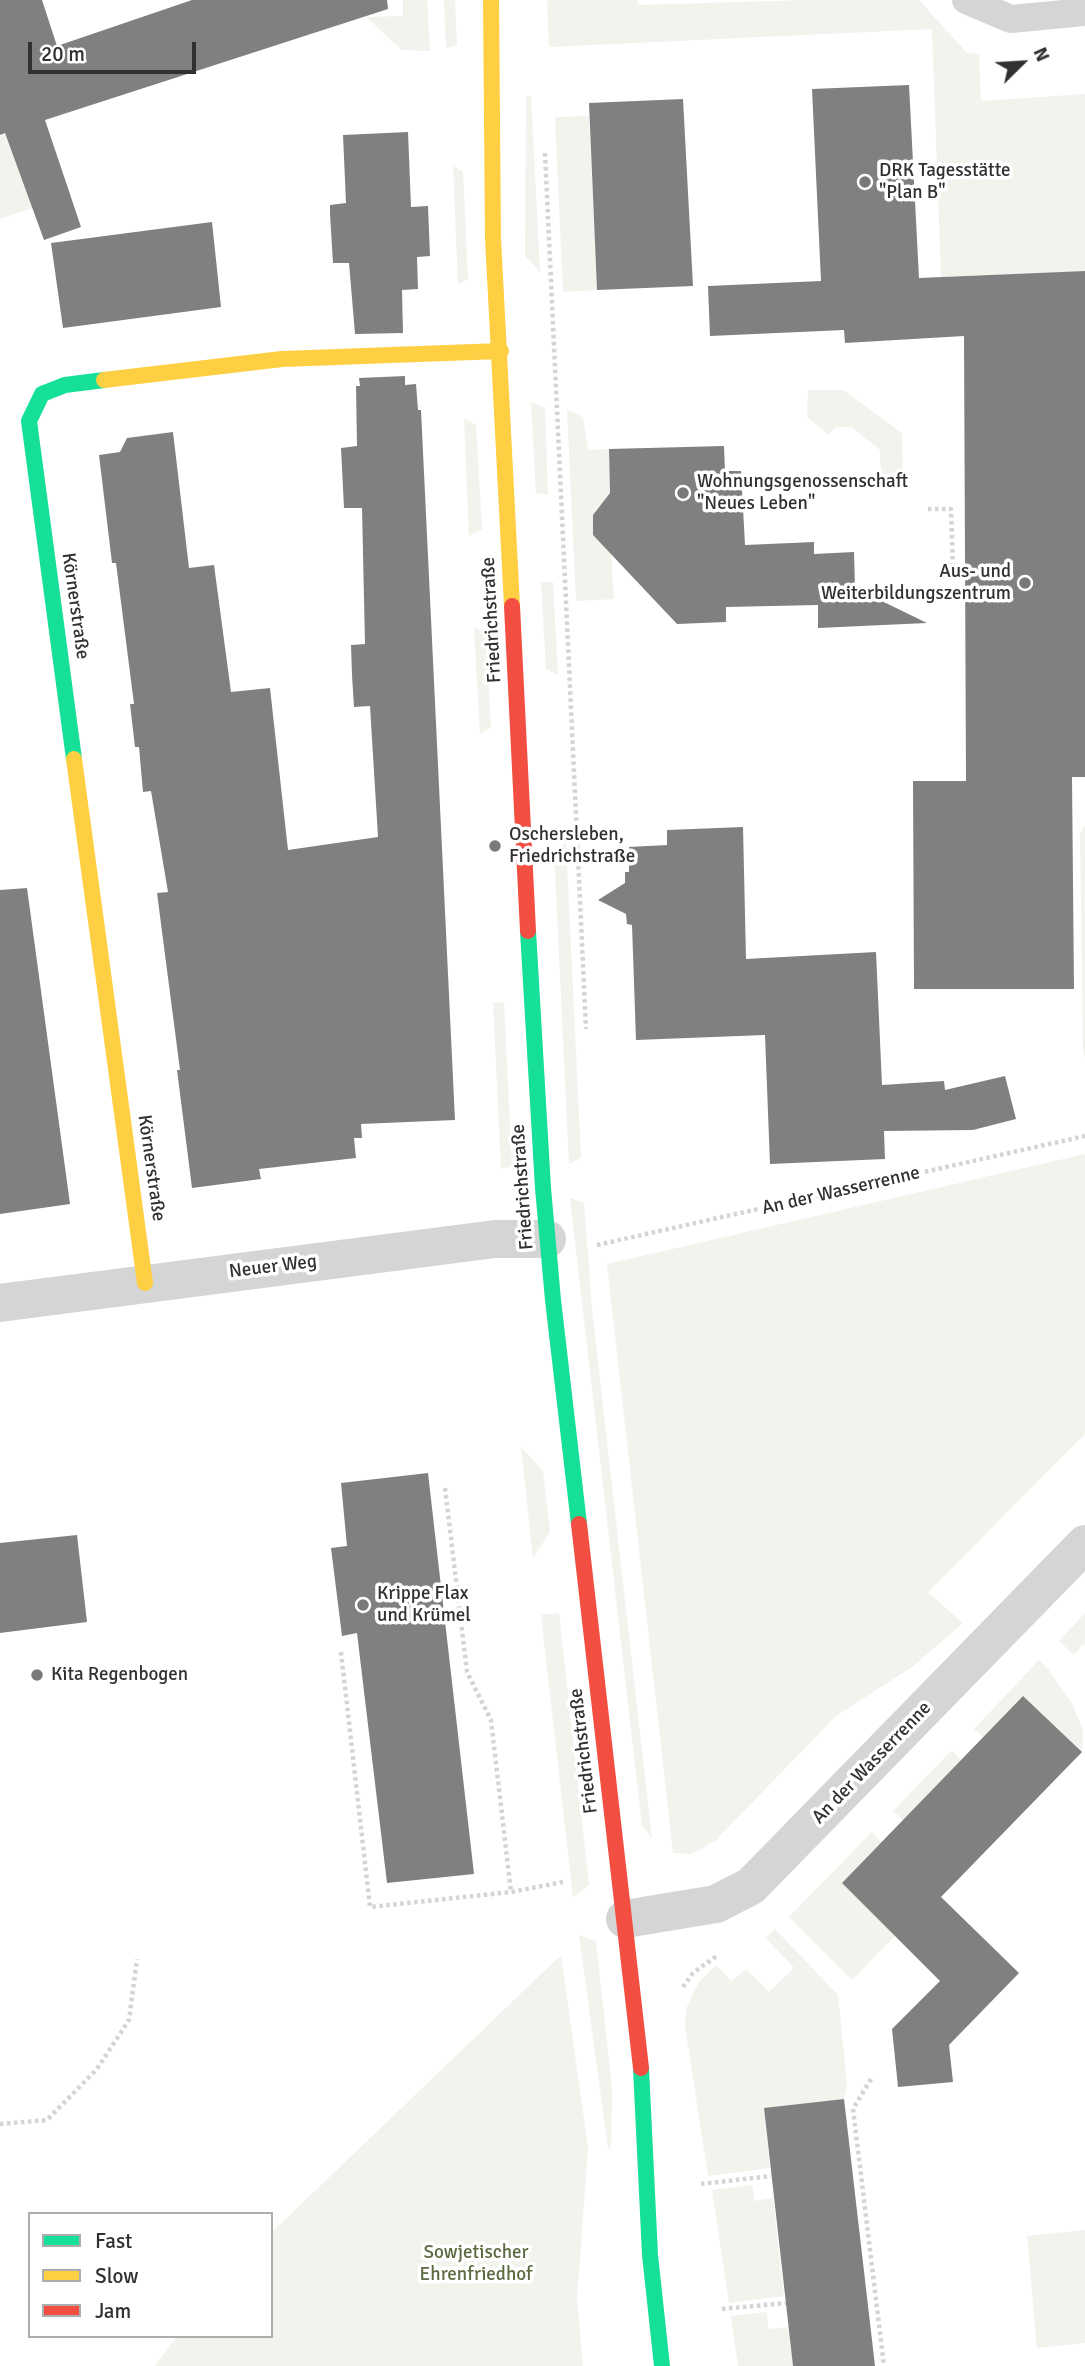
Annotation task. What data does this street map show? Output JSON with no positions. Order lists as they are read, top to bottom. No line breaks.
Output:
{"streets":{"street":["Körnerstraße","Friedrichstraße","An der Wasserrenne","Neuer Weg"]},"crossings":[["Körnerstraße","Friedrichstraße"],["Körnerstraße","Neuer Weg"],["Friedrichstraße","An der Wasserrenne"],["Friedrichstraße","Neuer Weg"]],"parks":["Sowjetischer Ehrenfriedhof"],"places":["DRK Tagesstätte \"Plan B\"","Wohnungsgenossenschaft \"Neues Leben\"","Aus- und Weiterbildungszentrum","Oschersleben, Friedrichstraße","Krippe Flax und Krümel","Kita Regenbogen"],"legend":["Fast","Slow","Jam"],"scale_bar":"20 m","north":"top right"}
